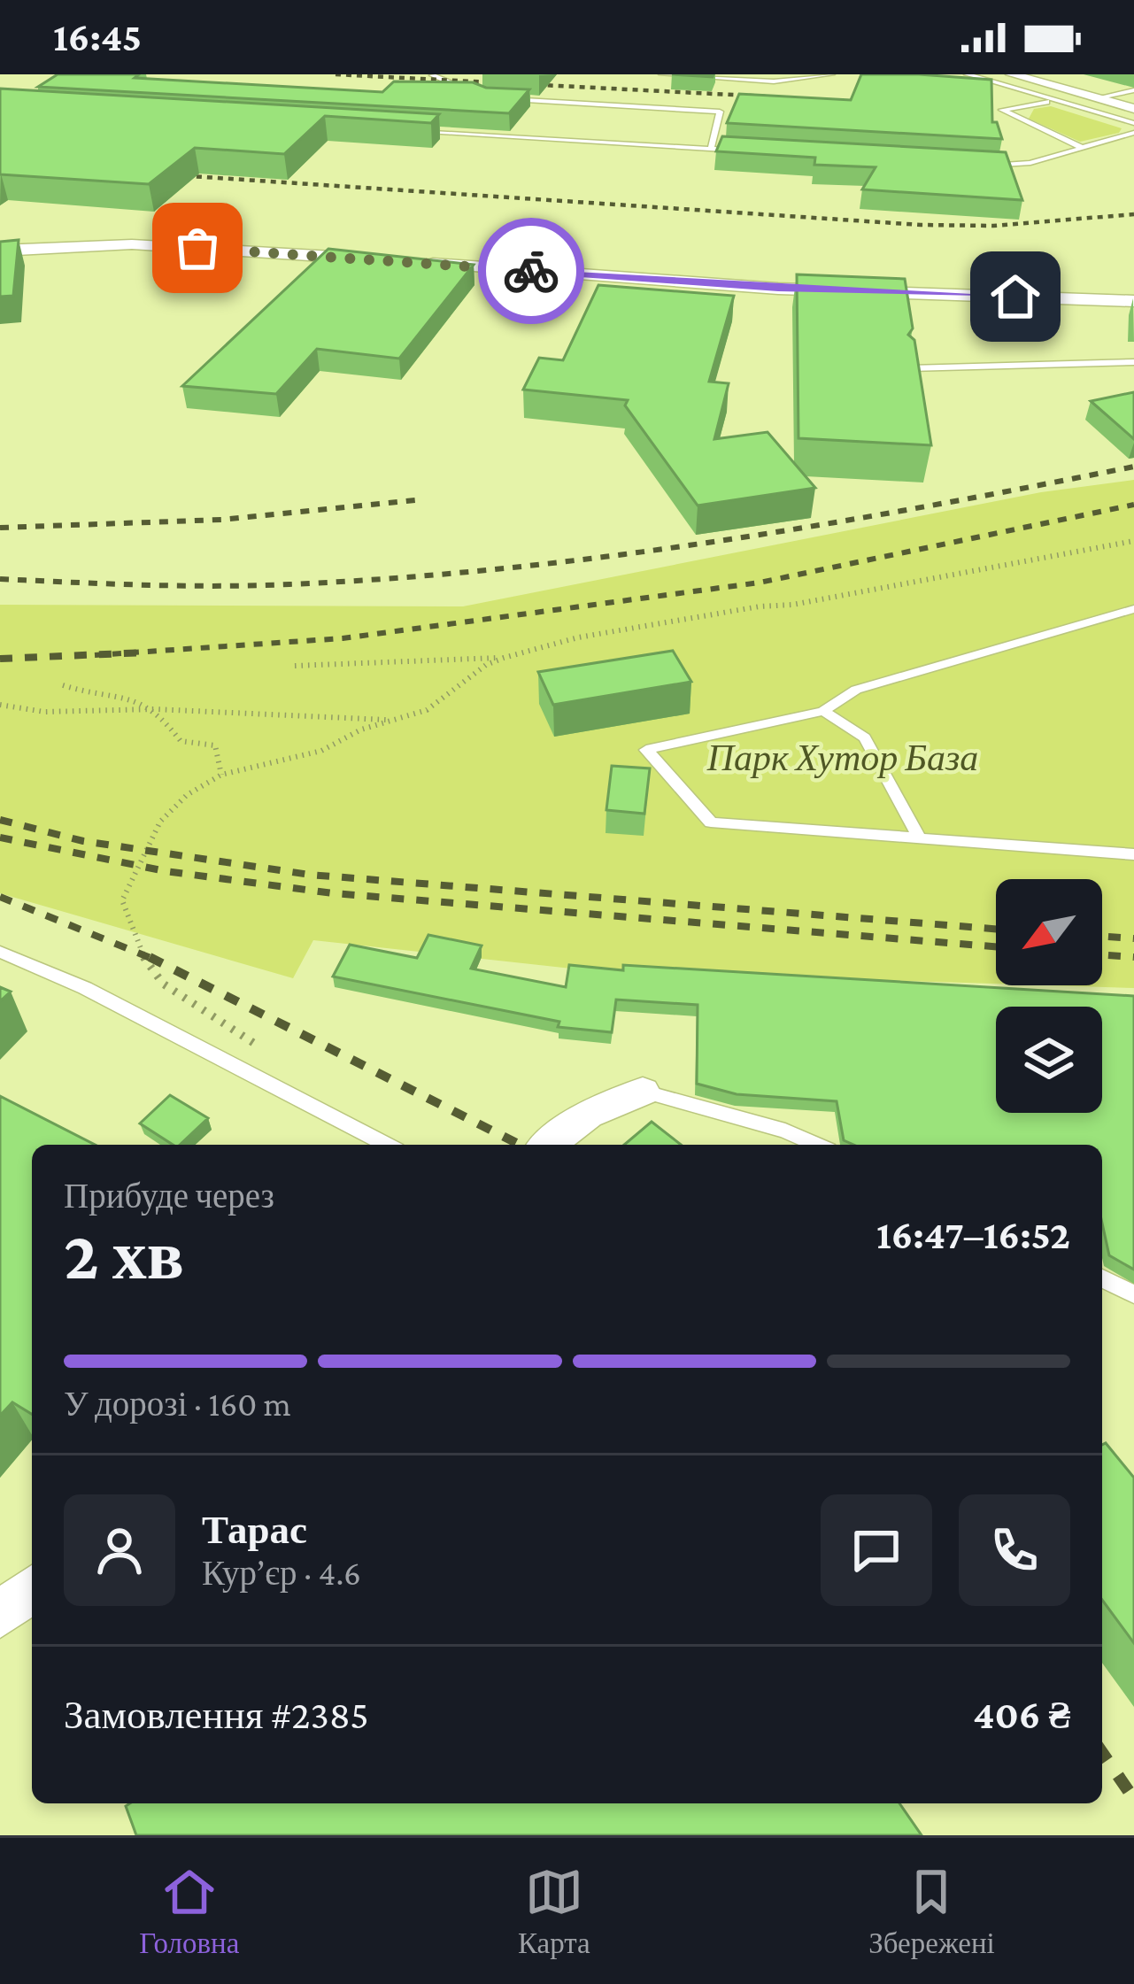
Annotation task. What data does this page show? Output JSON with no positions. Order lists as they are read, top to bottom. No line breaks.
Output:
{"parks":["Парк Хутор База"],"north":"bottom left","page":{"status":"16:45","heading":["2 хв","Прибуде через","16:47–16:52"],"panel":["Тарас","Кур’єр · 4.6","Замовлення #2385","406 ₴"],"bar":"У дорозі · 160 m","tabs":["Головна","Карта","Збережені"]}}
